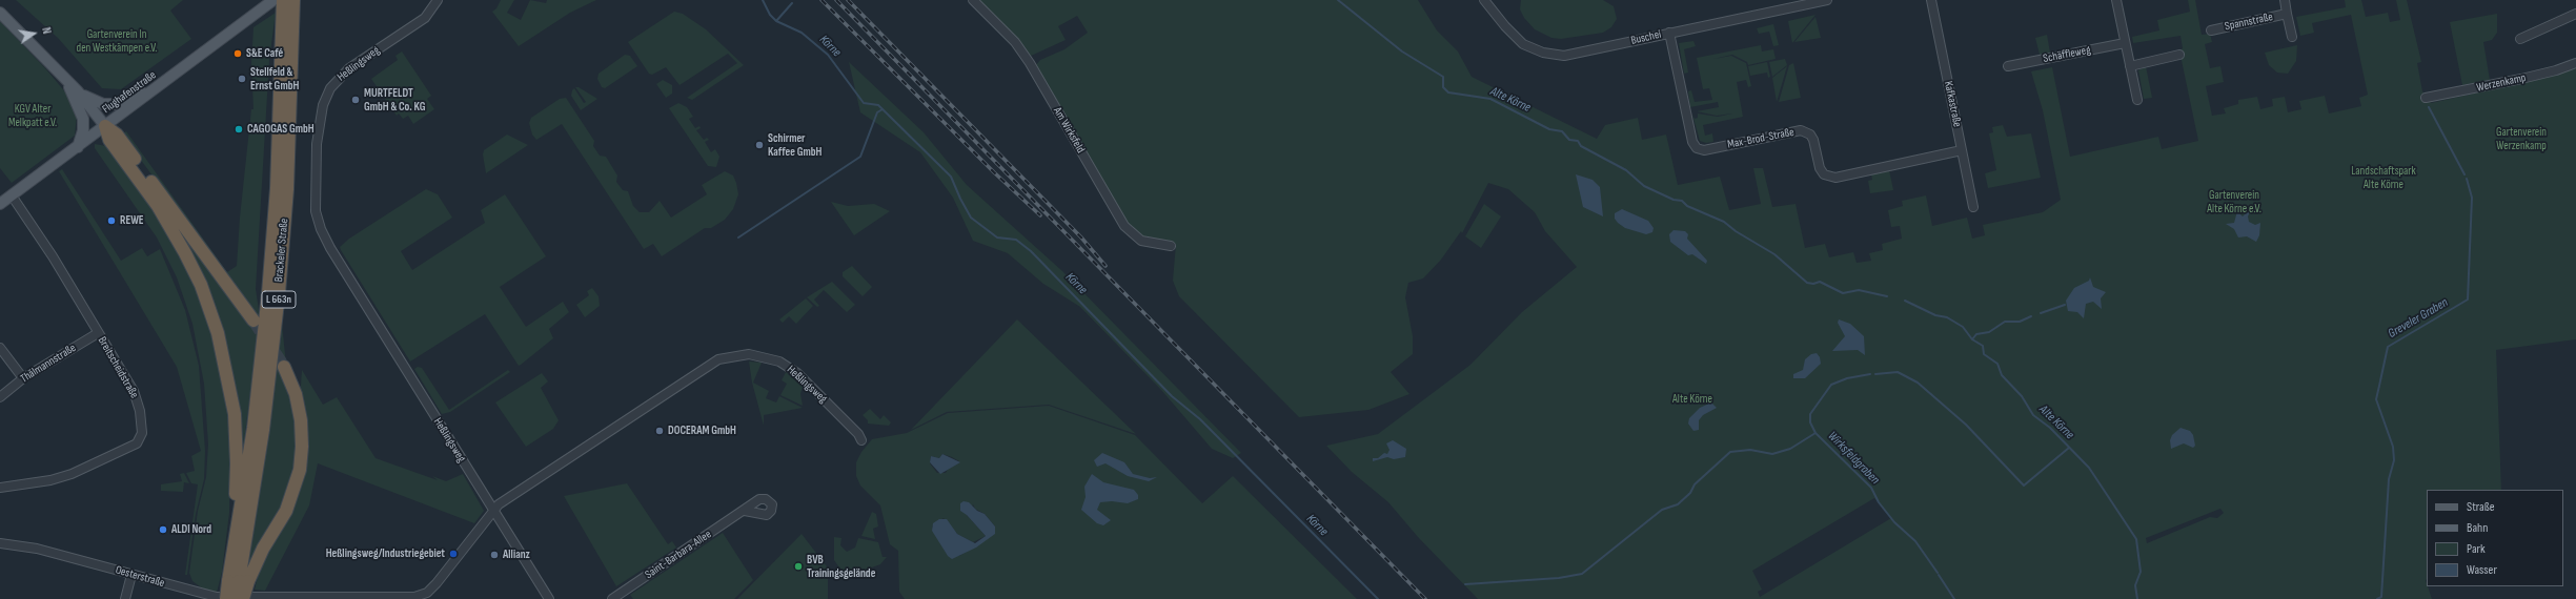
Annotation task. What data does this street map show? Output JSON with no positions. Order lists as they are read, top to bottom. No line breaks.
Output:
{"streets":{"highway":["Brackeler Straße","L 663n"],"main road":["Flughafenstraße"],"street":["Spannstraße","Buschei","Schäffleweg","Heßlingsweg","Werzenkamp","Kafkastraße","Am Wirksfeld","Max-Brod-Straße","Thälmannstraße","Breitscheidstraße","Saint-Barbara-Allee","Oesterstraße"]},"crossings":[["Buschei","Max-Brod-Straße"],["Heßlingsweg","Oesterstraße"],["Flughafenstraße","Breitscheidstraße"],["Kafkastraße","Max-Brod-Straße"],["Thälmannstraße","Breitscheidstraße"]],"water":["Körne","Alte Körne","Greveler Graben","Wirksfeldgraben"],"parks":["Gartenverein In den Westkämpen e.V.","KGV Alter Melkpatt e.V.","Gartenverein Werzenkamp","Landschaftspark Alte Körne","Gartenverein Alte Körne e.V.","Alte Körne"],"places":["S&E Café","Stellfeld & Ernst GmbH","MURTFELDT GmbH & Co. KG","CAGOGAS GmbH","Schirmer Kaffee GmbH","REWE","DOCERAM GmbH","ALDI Nord","Heßlingsweg/Industriegebiet","Allianz","BVB Trainingsgelände"],"legend":["Straße","Bahn","Park","Wasser"],"north":"right"}
